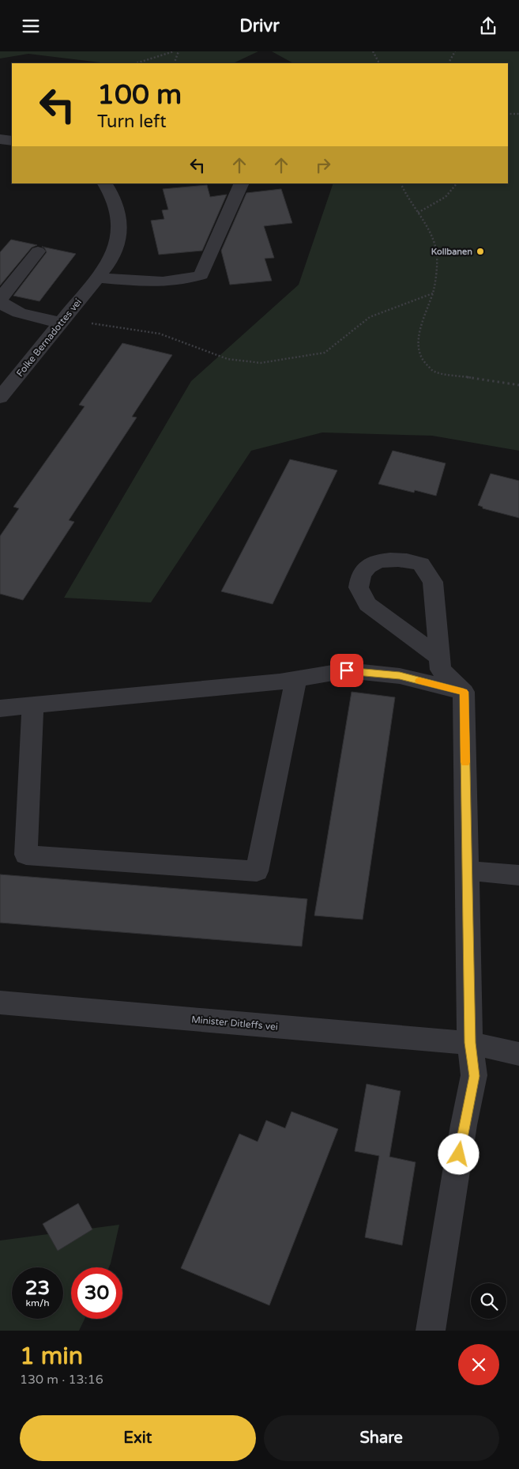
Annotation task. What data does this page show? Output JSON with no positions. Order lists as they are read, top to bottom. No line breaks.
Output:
{"streets":{"street":["Folke Bernadottes vei","Minister Ditleffs vei"]},"places":["Kollbanen"],"page":{"header":"Drivr","turn":["100 m","Turn left"],"speed":"23 km/h","limit":"30","heading":["1 min","130 m · 13:16"],"buttons":["Exit","Share"]}}
